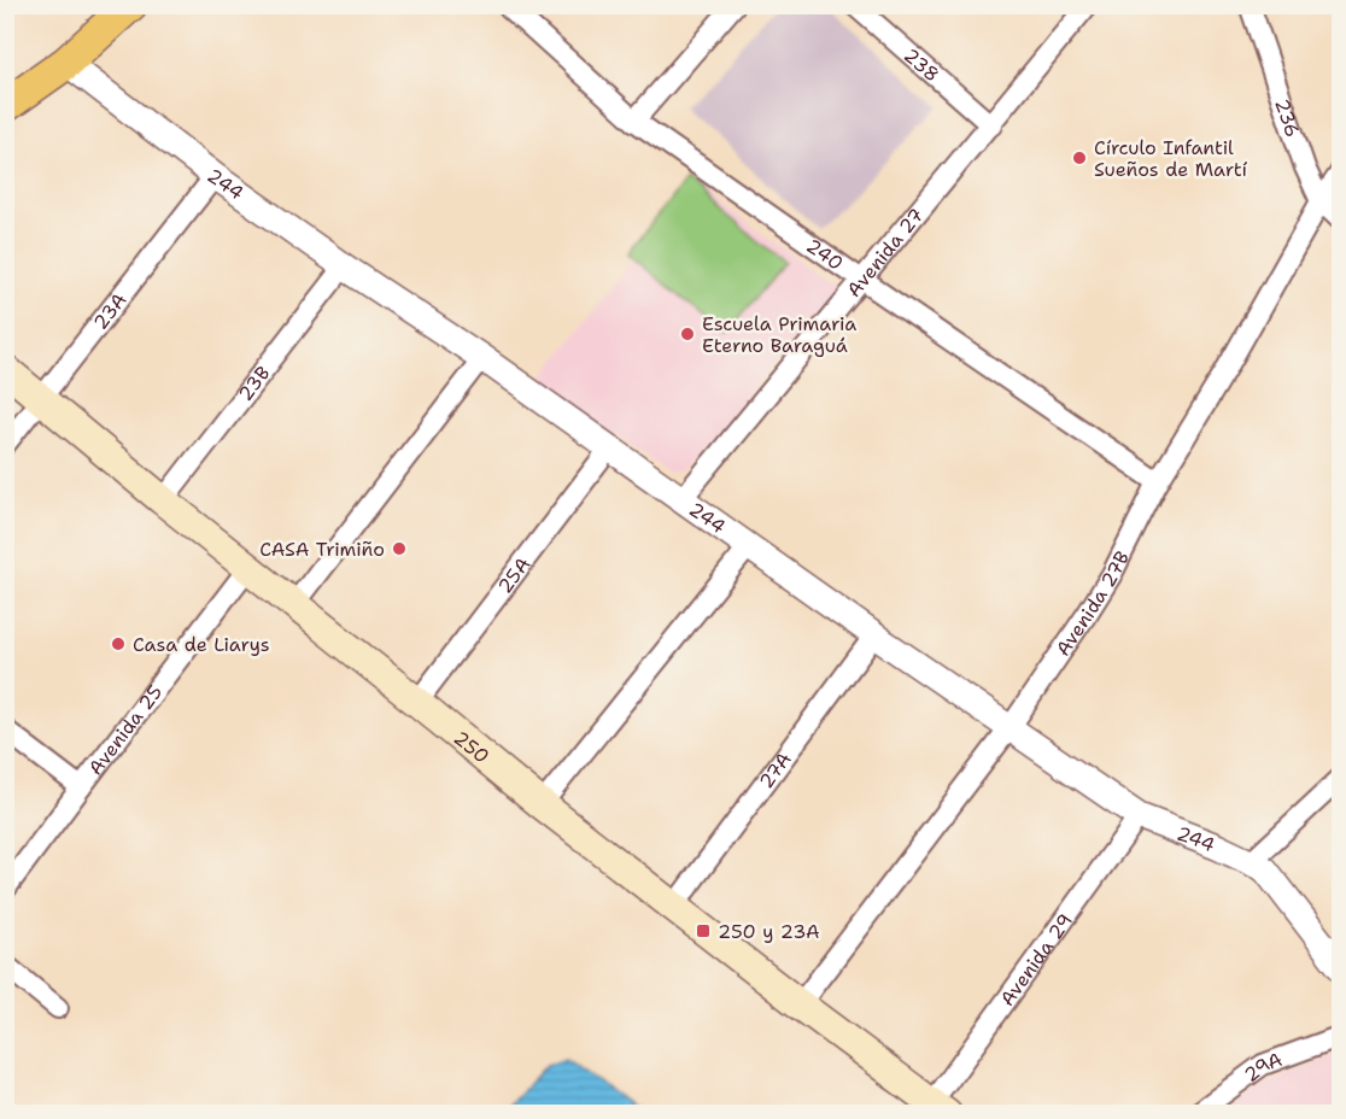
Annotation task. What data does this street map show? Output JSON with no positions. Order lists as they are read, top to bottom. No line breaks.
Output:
{"streets":{"main road":["250"],"street":["238","236","244","Avenida 27","240","23A","23B","25A","Avenida 27B","Avenida 25","27A","Avenida 29","29A"]},"crossings":[["238","Avenida 27"],["236","Avenida 27B"],["244","Avenida 27"],["244","23A"],["244","23B"],["244","25A"],["244","Avenida 27B"],["244","27A"],["244","Avenida 29"],["Avenida 27","240"],["240","Avenida 27B"],["23A","250"],["23B","250"],["25A","250"],["Avenida 27B","250"],["Avenida 25","250"],["250","27A"],["250","Avenida 29"]],"places":{"other":["Círculo Infantil Sueños de Martí","Escuela Primaria Eterno Baraguá","CASA Trimiño","Casa de Liarys"],"transit":["250 y 23A"]}}
